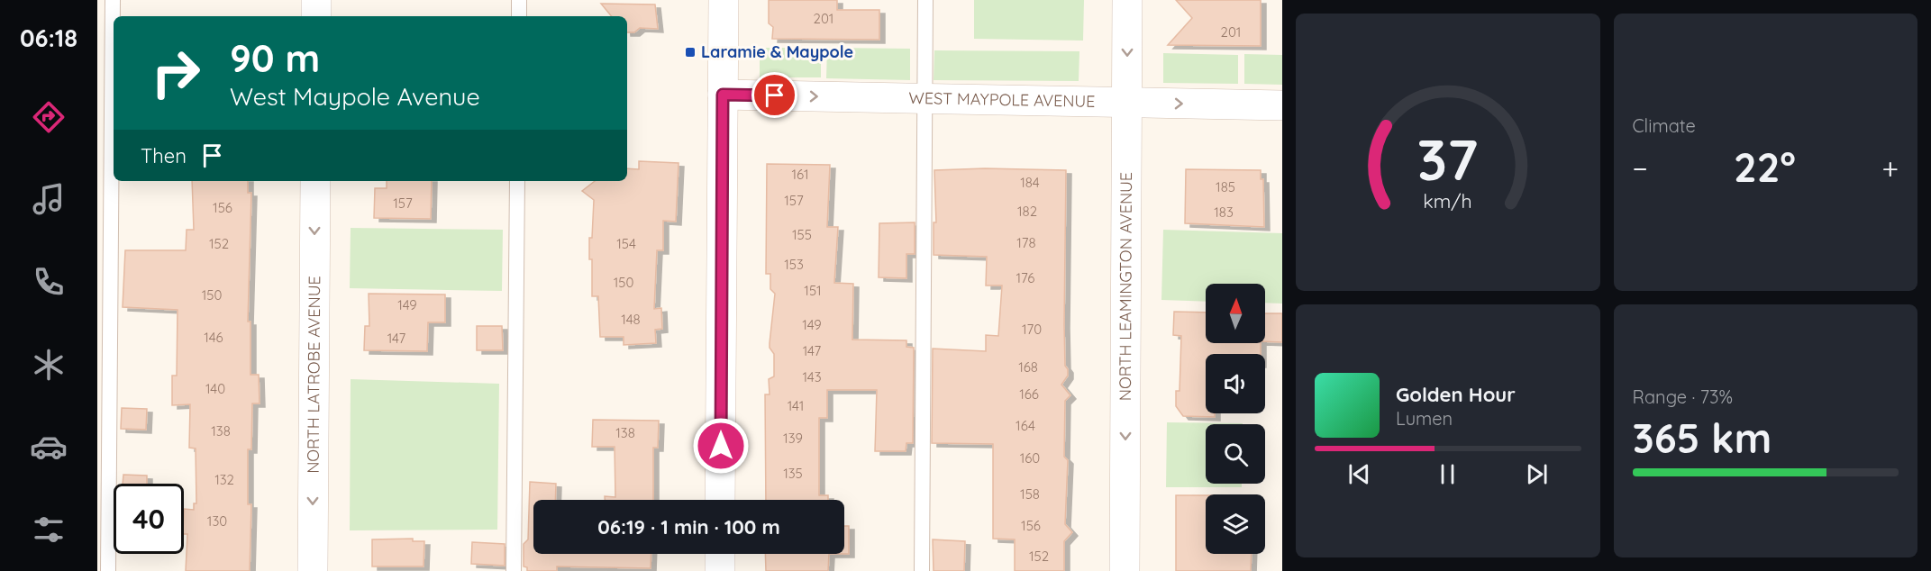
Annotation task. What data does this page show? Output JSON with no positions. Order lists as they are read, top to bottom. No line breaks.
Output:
{"streets":{"street":["WEST MAYPOLE AVENUE","NORTH LEAMINGTON AVENUE","NORTH LATROBE AVENUE"]},"crossings":[["WEST MAYPOLE AVENUE","NORTH LEAMINGTON AVENUE"]],"one_way":["WEST MAYPOLE AVENUE","NORTH LEAMINGTON AVENUE","NORTH LATROBE AVENUE"],"places":{"transit":["Laramie & Maypole"]},"house_numbers":["201","201","161","184","185","157","157","156","182","183","155","178","152","154","153","176","150","151","150","149","148","149","170","146","147","147","168","143","140","166","141","164","138","138","139","160","135","132","158","130","156","152"],"north":"top","page":{"tabs":"06:18","tile":["Climate",["Range · 73%","365 km"]],"turn":["90 m","West Maypole Avenue"],"then":"Then","heat":["−","22°","+"],"song":["Golden Hour","Lumen"],"limit":"40","trip":"06:19 · 1 min · 100 m","gauge":["37","km/h"]}}
